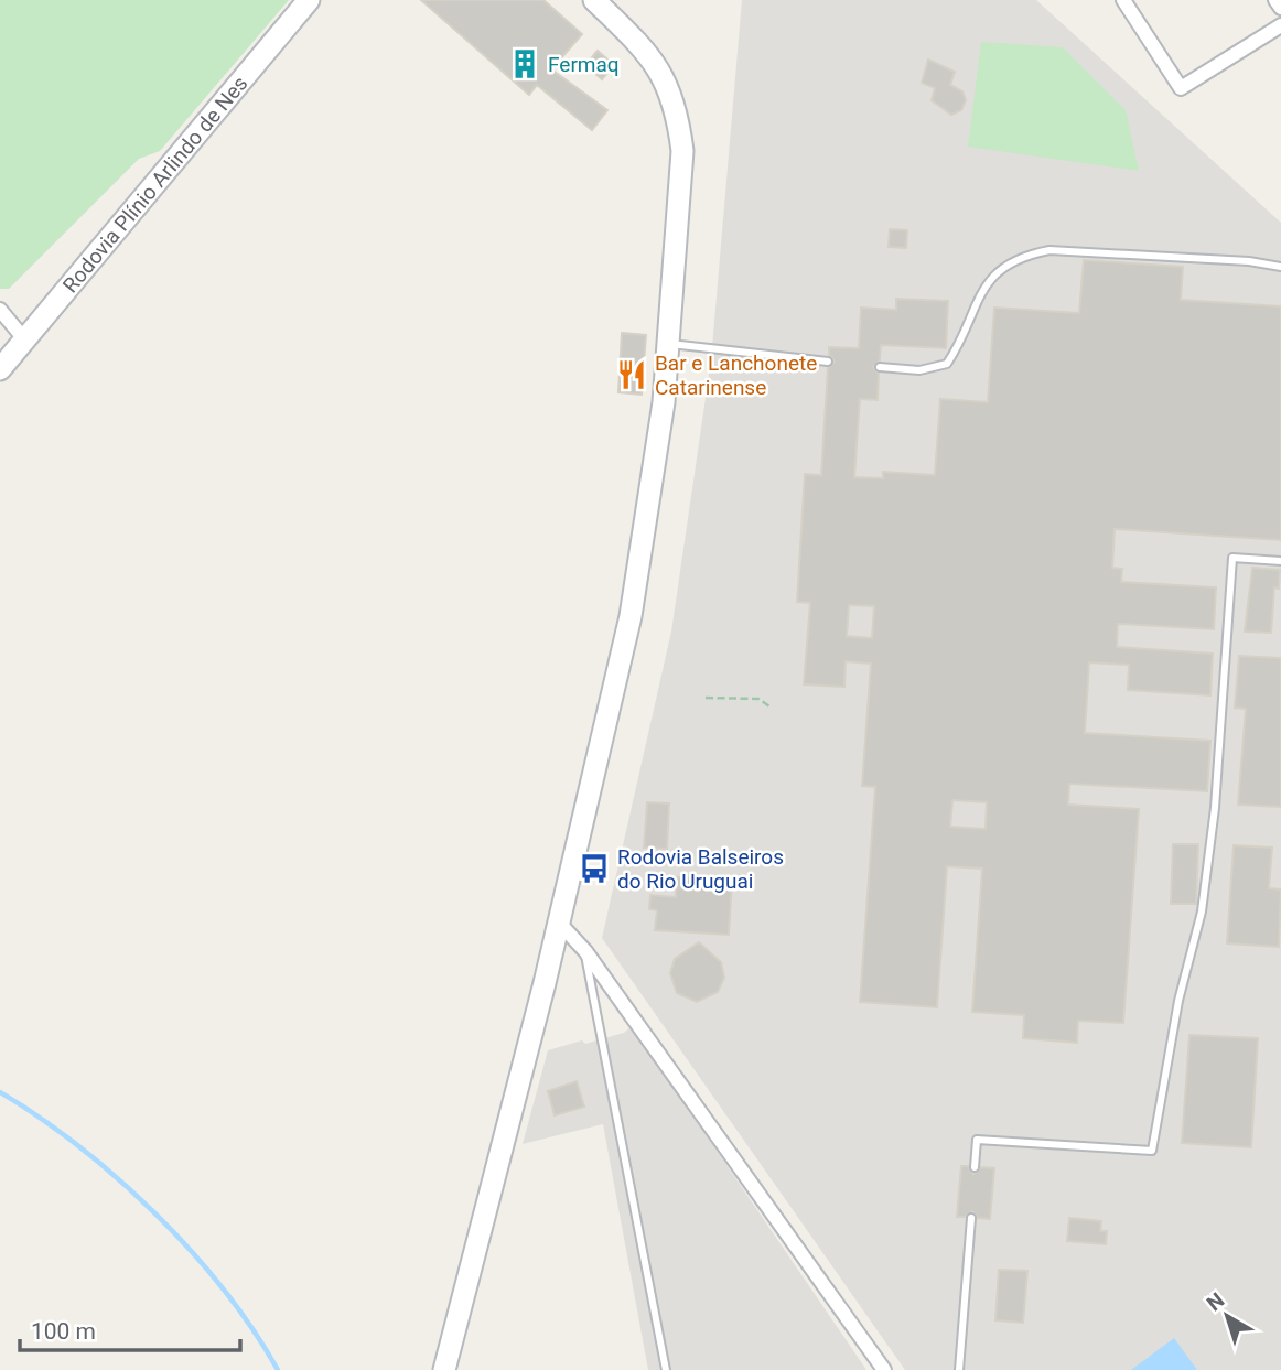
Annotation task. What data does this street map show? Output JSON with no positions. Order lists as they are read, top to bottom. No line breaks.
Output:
{"streets":{"main road":["Rodovia Plínio Arlindo de Nes"]},"places":{"building":["Fermaq"],"restaurant":["Bar e Lanchonete Catarinense"],"bus stop":["Rodovia Balseiros do Rio Uruguai"]},"scale_bar":"100 m","north":"top left"}
